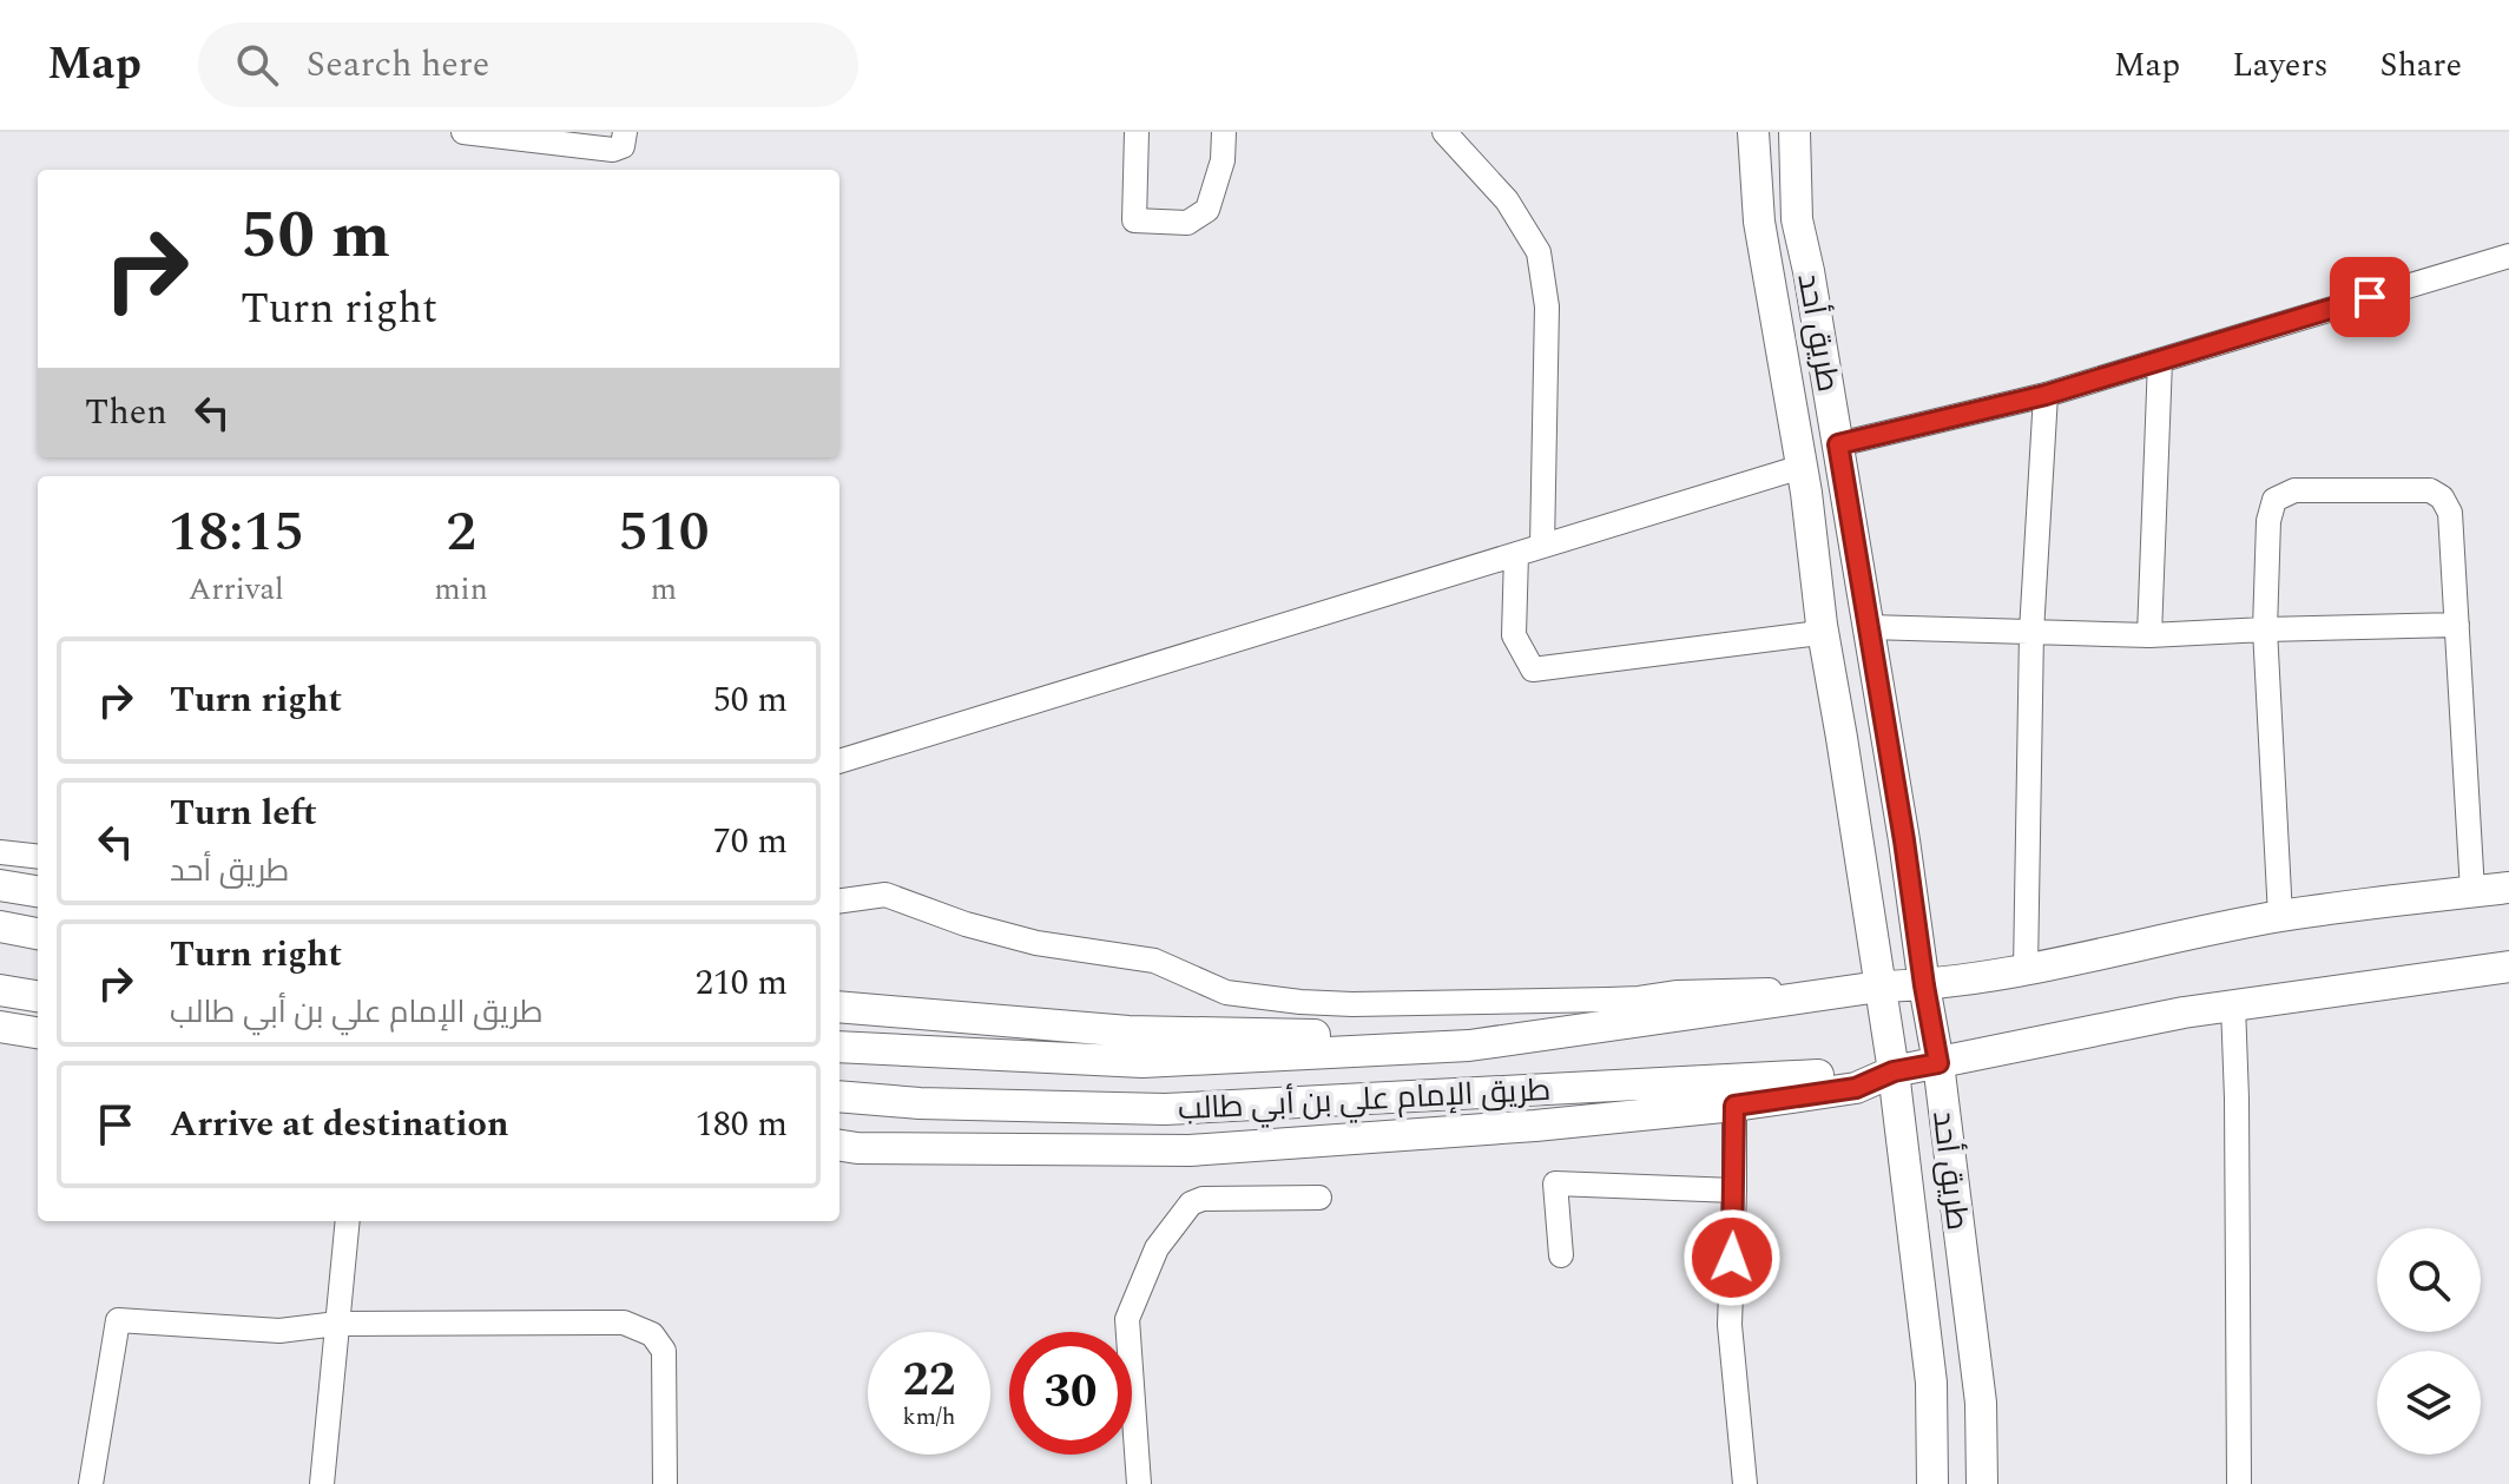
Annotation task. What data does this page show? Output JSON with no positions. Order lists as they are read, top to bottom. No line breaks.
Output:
{"streets":{"main road":["طريق أحد","طريق الإمام علي بن أبي طالب"]},"crossings":[["طريق أحد","طريق الإمام علي بن أبي طالب"]],"page":{"header":"Map","search":"Search here","nav":["Map","Layers","Share"],"turn":["50 m","Turn right"],"then":"Then","eta":["18:15","Arrival","2","min","510","m"],"list":[{"name":"Turn right","value":"50 m"},{"name":"Turn left","note":"طريق أحد","value":"70 m"},{"name":"Turn right","note":"طريق الإمام علي بن أبي طالب","value":"210 m"},{"name":"Arrive at destination","value":"180 m"}],"speed":"22 km/h","limit":"30"}}
